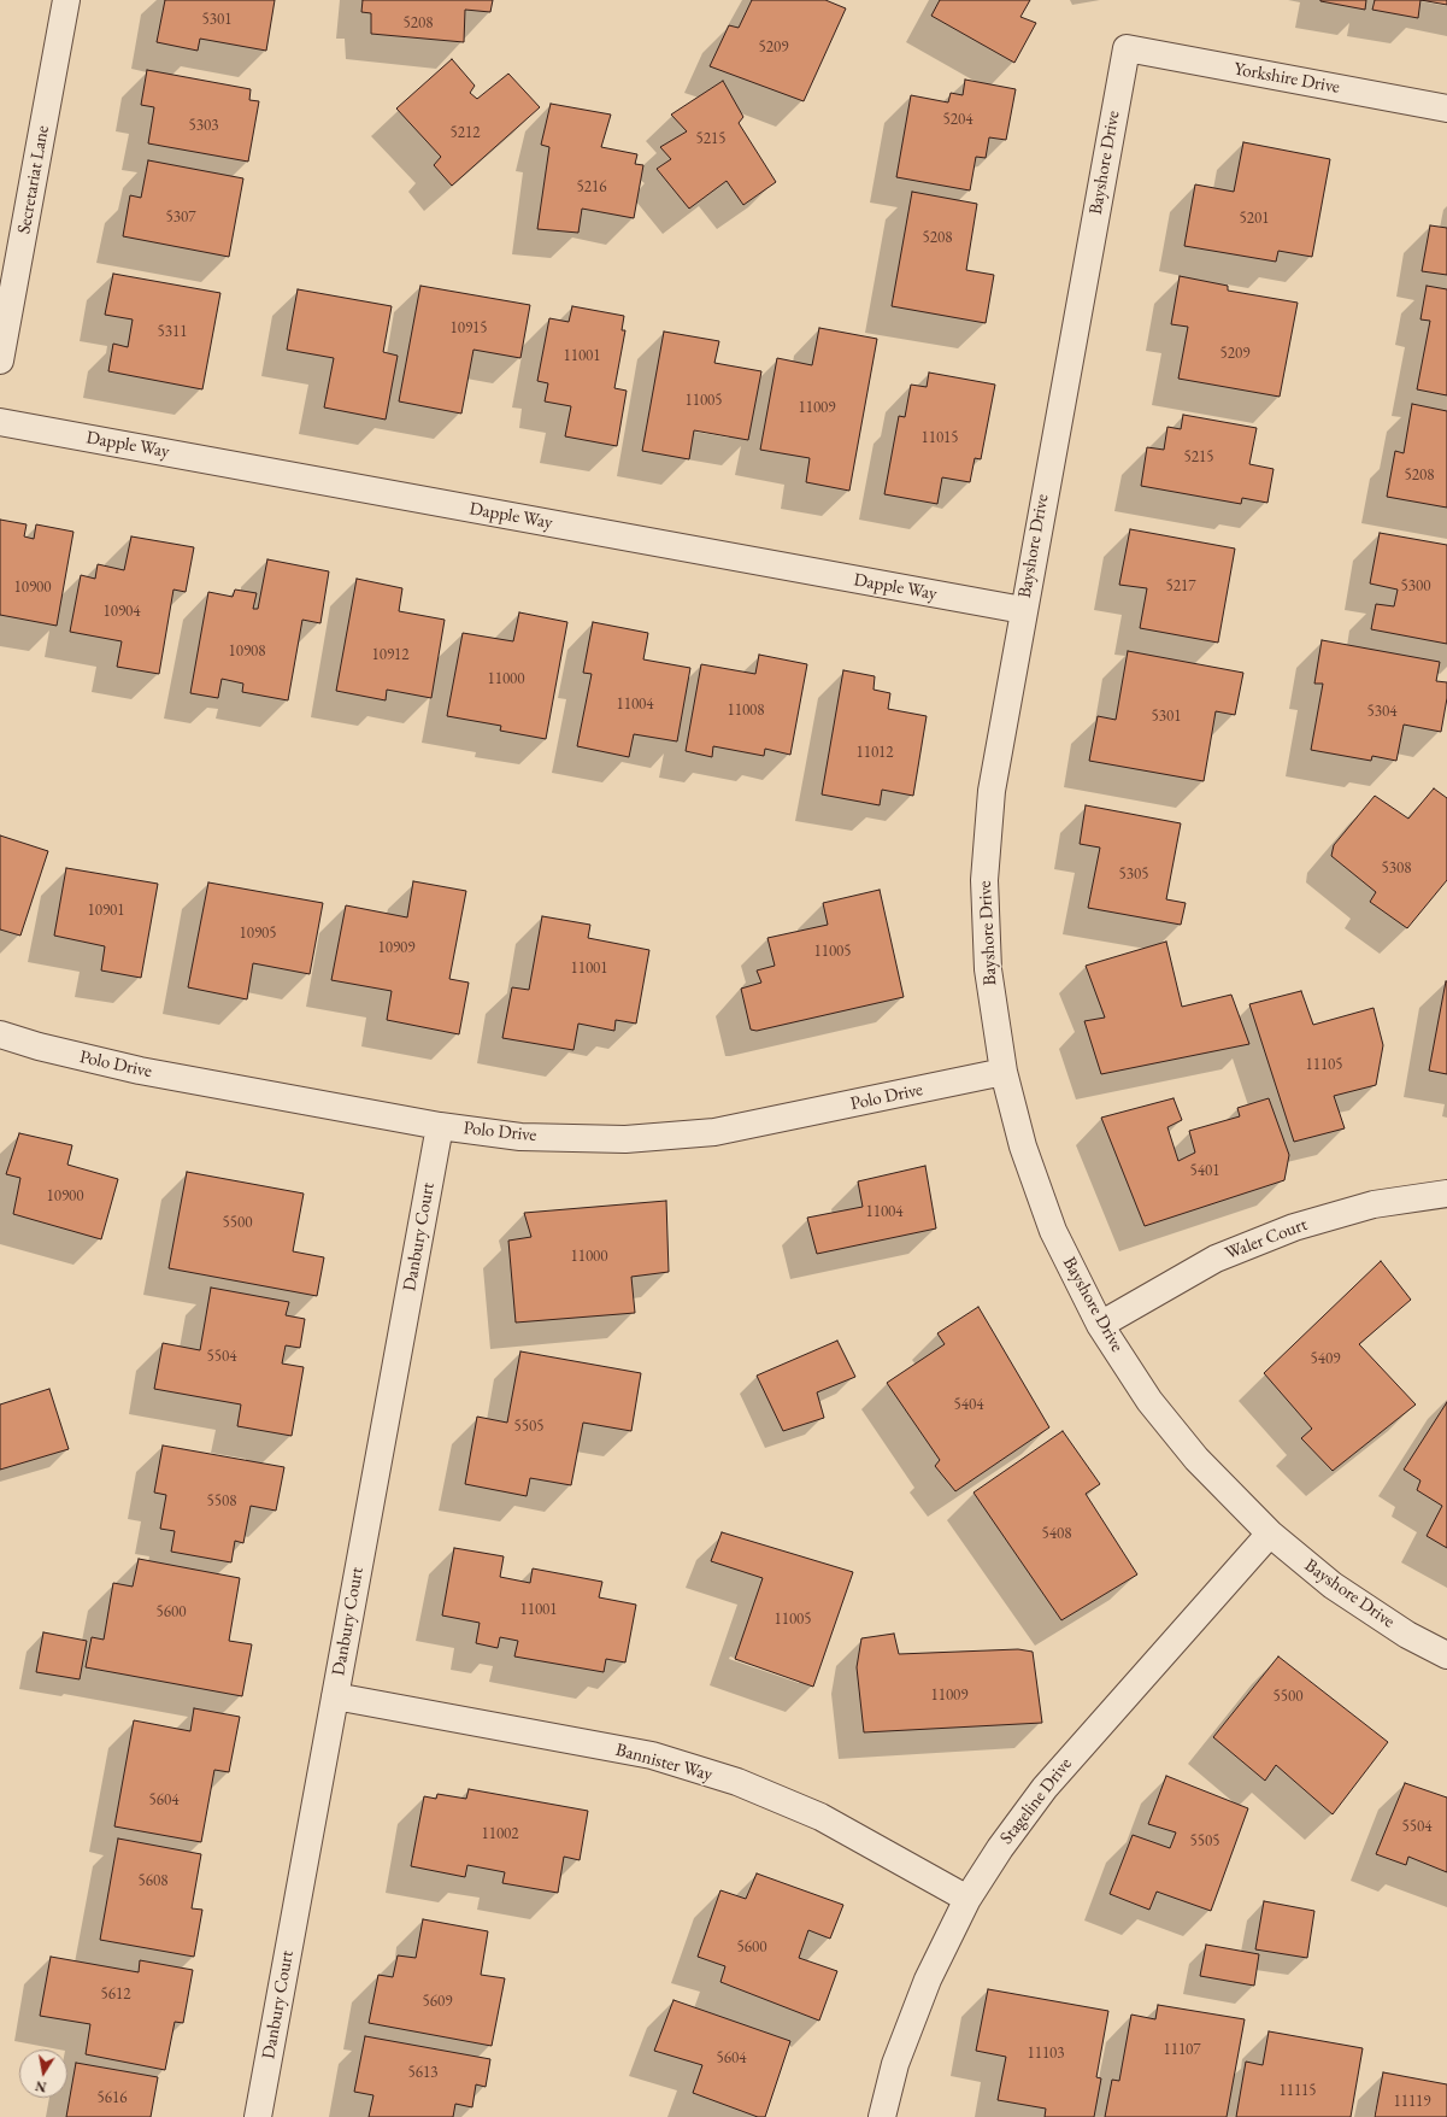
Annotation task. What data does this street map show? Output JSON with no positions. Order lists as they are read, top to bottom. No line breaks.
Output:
{"streets":{"street":["Yorkshire Drive","Bayshore Drive","Secretariat Lane","Dapple Way","Polo Drive","Danbury Court","Waler Court","Bannister Way","Stageline Drive"]},"crossings":[["Yorkshire Drive","Bayshore Drive"],["Bayshore Drive","Dapple Way"],["Bayshore Drive","Polo Drive"],["Bayshore Drive","Waler Court"],["Bayshore Drive","Stageline Drive"],["Polo Drive","Danbury Court"],["Danbury Court","Bannister Way"],["Bannister Way","Stageline Drive"]],"house_numbers":["5301","5208","5209","5204","5303","5212","5215","5216","5307","5201","5208","10915","5311","5209","11001","11005","11009","11015","5215","5208","5217","5300","10900","10904","10908","10912","11000","11004","11008","5304","5301","11012","5308","5305","10901","10905","10909","11005","11001","11105","5401","10900","11004","5500","11000","5504","5409","5404","5505","5508","5408","11001","5600","11005","11009","5500","5604","5504","11002","5505","5608","5600","5612","5609","11107","11103","5604","5613","11115","5616","11119"],"north":"bottom"}
